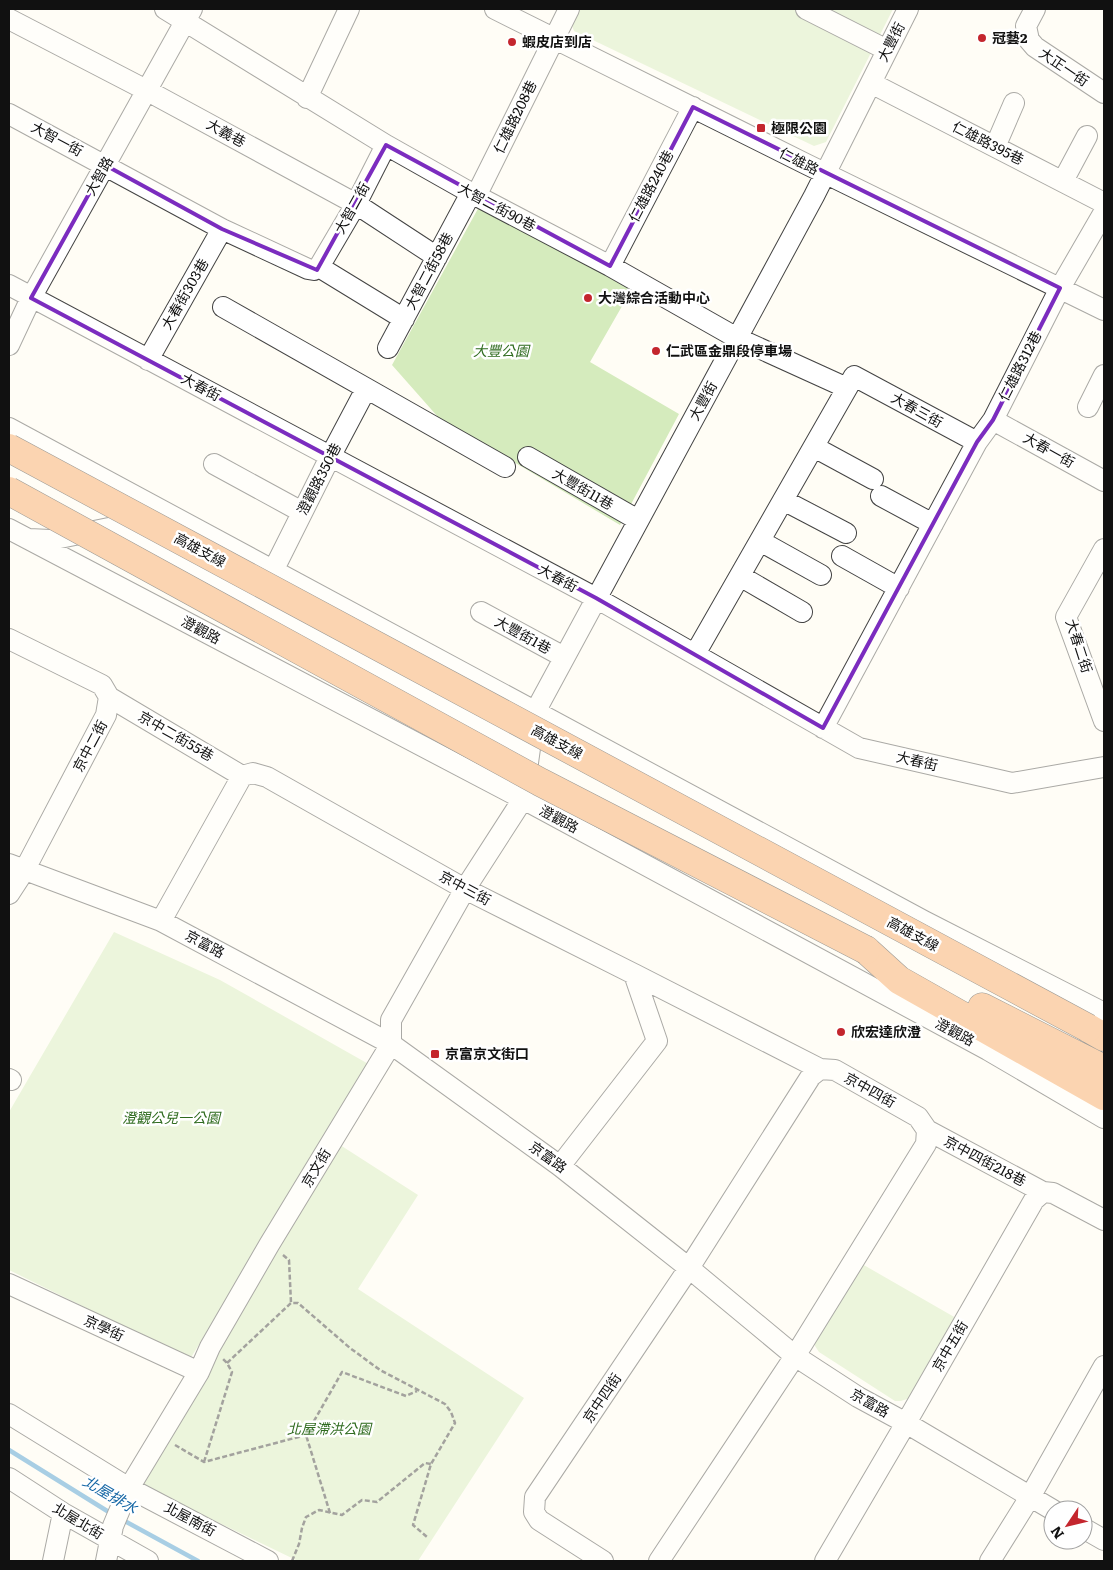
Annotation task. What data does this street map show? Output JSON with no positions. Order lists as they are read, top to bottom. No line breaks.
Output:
{"streets":{"highway":["高雄支線"],"street":["大豐街","大正一街","仁雄路208巷","大義巷","大智一街","仁雄路395巷","仁雄路","大智路","仁雄路240巷","大智二街90巷","大智二街","大智二街58巷","大春街303巷","仁雄路312巷","大春街","大春三街","大春一街","澄觀路350巷","大豐街11巷","澄觀路","大豐街1巷","大春二街","京中二街55巷","京中二街","京中三街","京富路","京中四街","京中四街218巷","京文街","京學街","京中五街","北屋南街","北屋北街"]},"crossings":[["大豐街","仁雄路395巷"],["大豐街","仁雄路"],["大豐街","大智二街90巷"],["大豐街","大春街"],["大豐街","大豐街11巷"],["大豐街","澄觀路"],["大豐街","大豐街1巷"],["大豐街","京文街"],["仁雄路208巷","仁雄路"],["仁雄路208巷","大智二街90巷"],["仁雄路208巷","大智二街58巷"],["大義巷","大智路"],["大義巷","大智二街"],["大義巷","大智二街58巷"],["大智一街","大智路"],["仁雄路","仁雄路240巷"],["仁雄路","仁雄路312巷"],["大智路","大春街"],["仁雄路240巷","大智二街90巷"],["大智二街90巷","大智二街"],["大智二街90巷","大智二街58巷"],["大智二街90巷","大春三街"],["大春街303巷","大春街"],["仁雄路312巷","大春三街"],["仁雄路312巷","大春一街"],["大春街","澄觀路350巷"],["澄觀路","京文街"],["京中二街55巷","京中二街"],["京中二街55巷","京中三街"],["京中二街","京富路"],["京中三街","京中四街"],["京中三街","京文街"],["京富路","京中四街"],["京富路","京文街"],["京富路","京中五街"],["京中四街","京中四街218巷"],["京中四街218巷","京中五街"],["京文街","京學街"],["京文街","北屋南街"],["京文街","北屋北街"]],"water":["北屋排水"],"parks":["大豐公園","澄觀公兒一公園","北屋滯洪公園"],"places":{"other":["冠藝2","蝦皮店到店","大灣綜合活動中心","仁武區金鼎段停車場","欣宏達欣澄"],"transit":["極限公園","京富京文街口"]},"north":"bottom left"}
